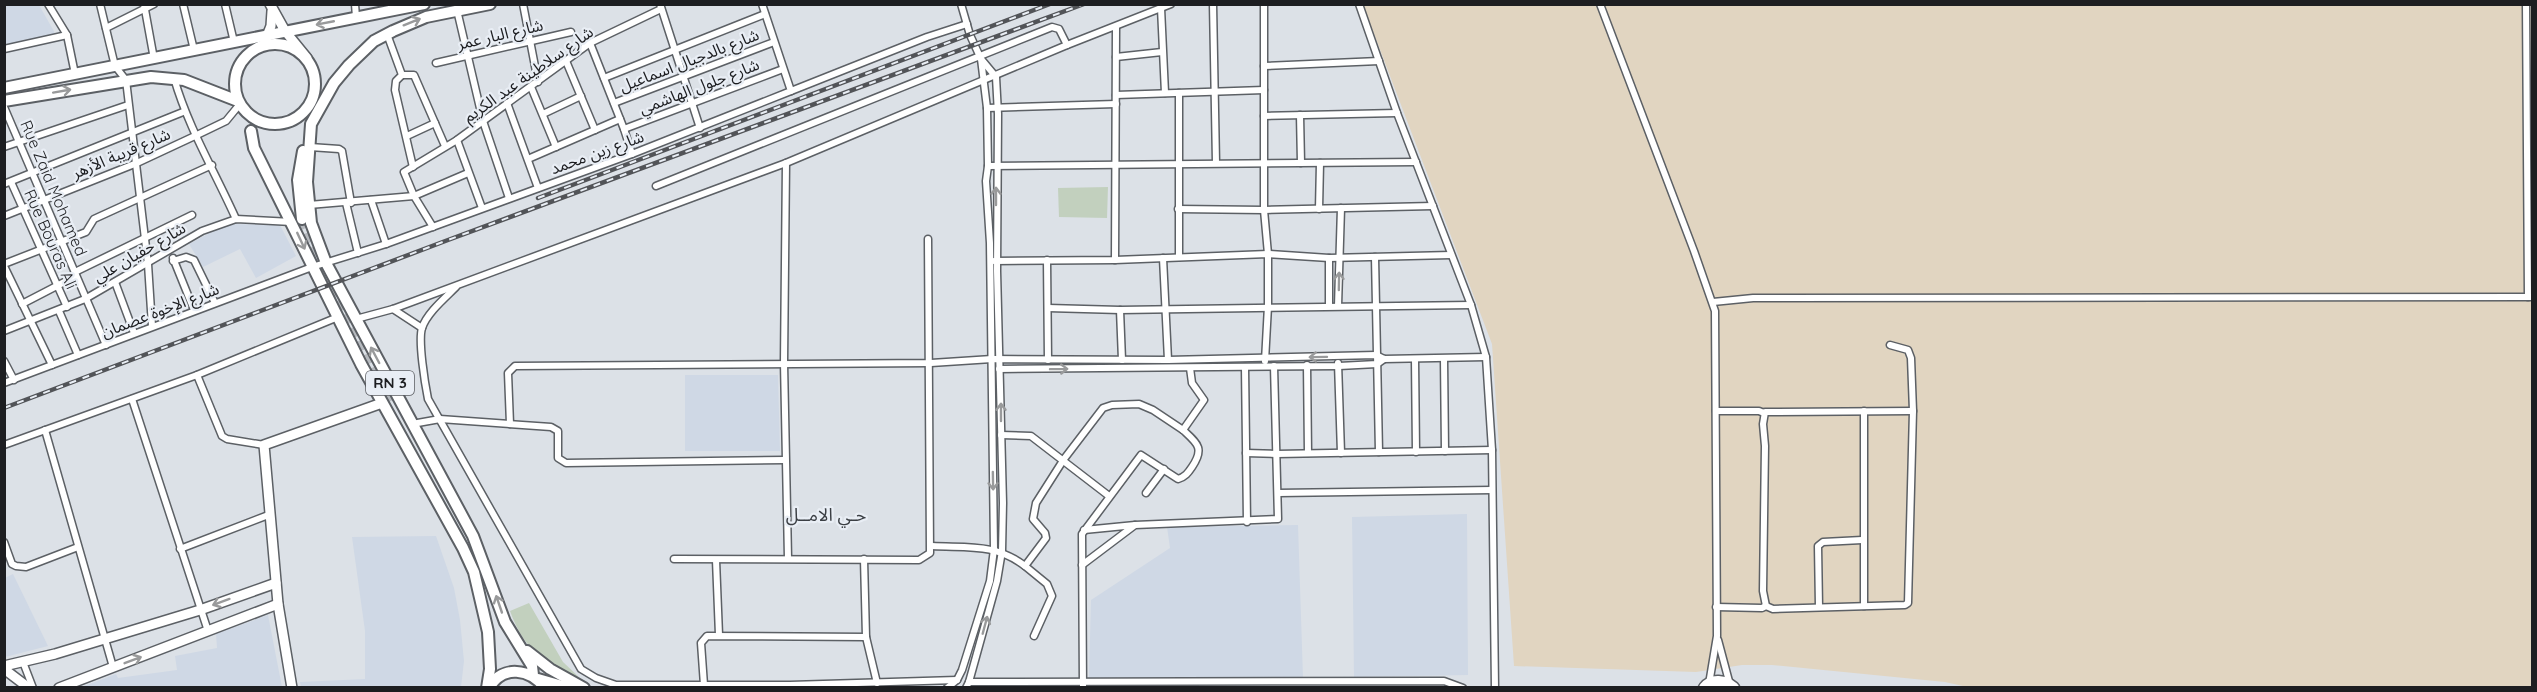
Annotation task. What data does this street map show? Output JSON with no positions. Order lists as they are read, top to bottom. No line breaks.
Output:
{"streets":{"main road":["RN 3"],"street":["شارع البار عمر","شارع بالدجبال اسماعيل","شارع سلاطينة عبد الكريم","شارع جلول الهاشمي","شارع زين محمد","شارع قريبة الأزهر","Rue Zaid Mohamed","Rue Bouras Ali","شارع حفيان علي","شارع الإخوة عصمان"]},"crossings":[["شارع زين محمد","شارع الإخوة عصمان"],["شارع زين محمد","RN 3"],["شارع قريبة الأزهر","Rue Zaid Mohamed"],["شارع قريبة الأزهر","Rue Bouras Ali"],["شارع قريبة الأزهر","RN 3"],["Rue Zaid Mohamed","شارع حفيان علي"],["Rue Zaid Mohamed","شارع الإخوة عصمان"],["Rue Bouras Ali","شارع حفيان علي"],["شارع حفيان علي","RN 3"],["شارع الإخوة عصمان","RN 3"]],"districts":["حـي الامــل"]}
